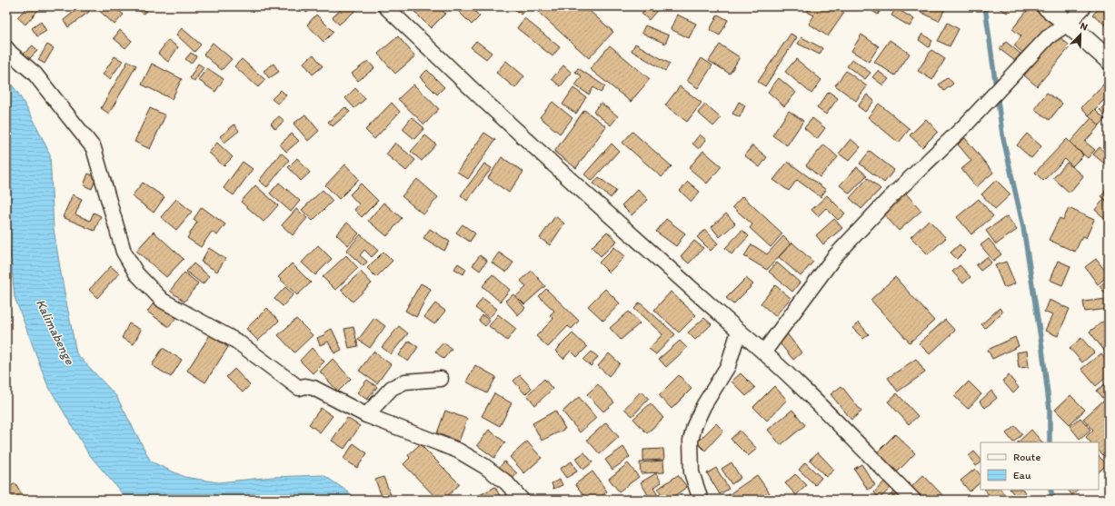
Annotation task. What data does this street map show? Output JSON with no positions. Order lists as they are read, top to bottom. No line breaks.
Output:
{"water":["Kalimabenge"],"legend":["Route","Eau"],"north":"top right"}
